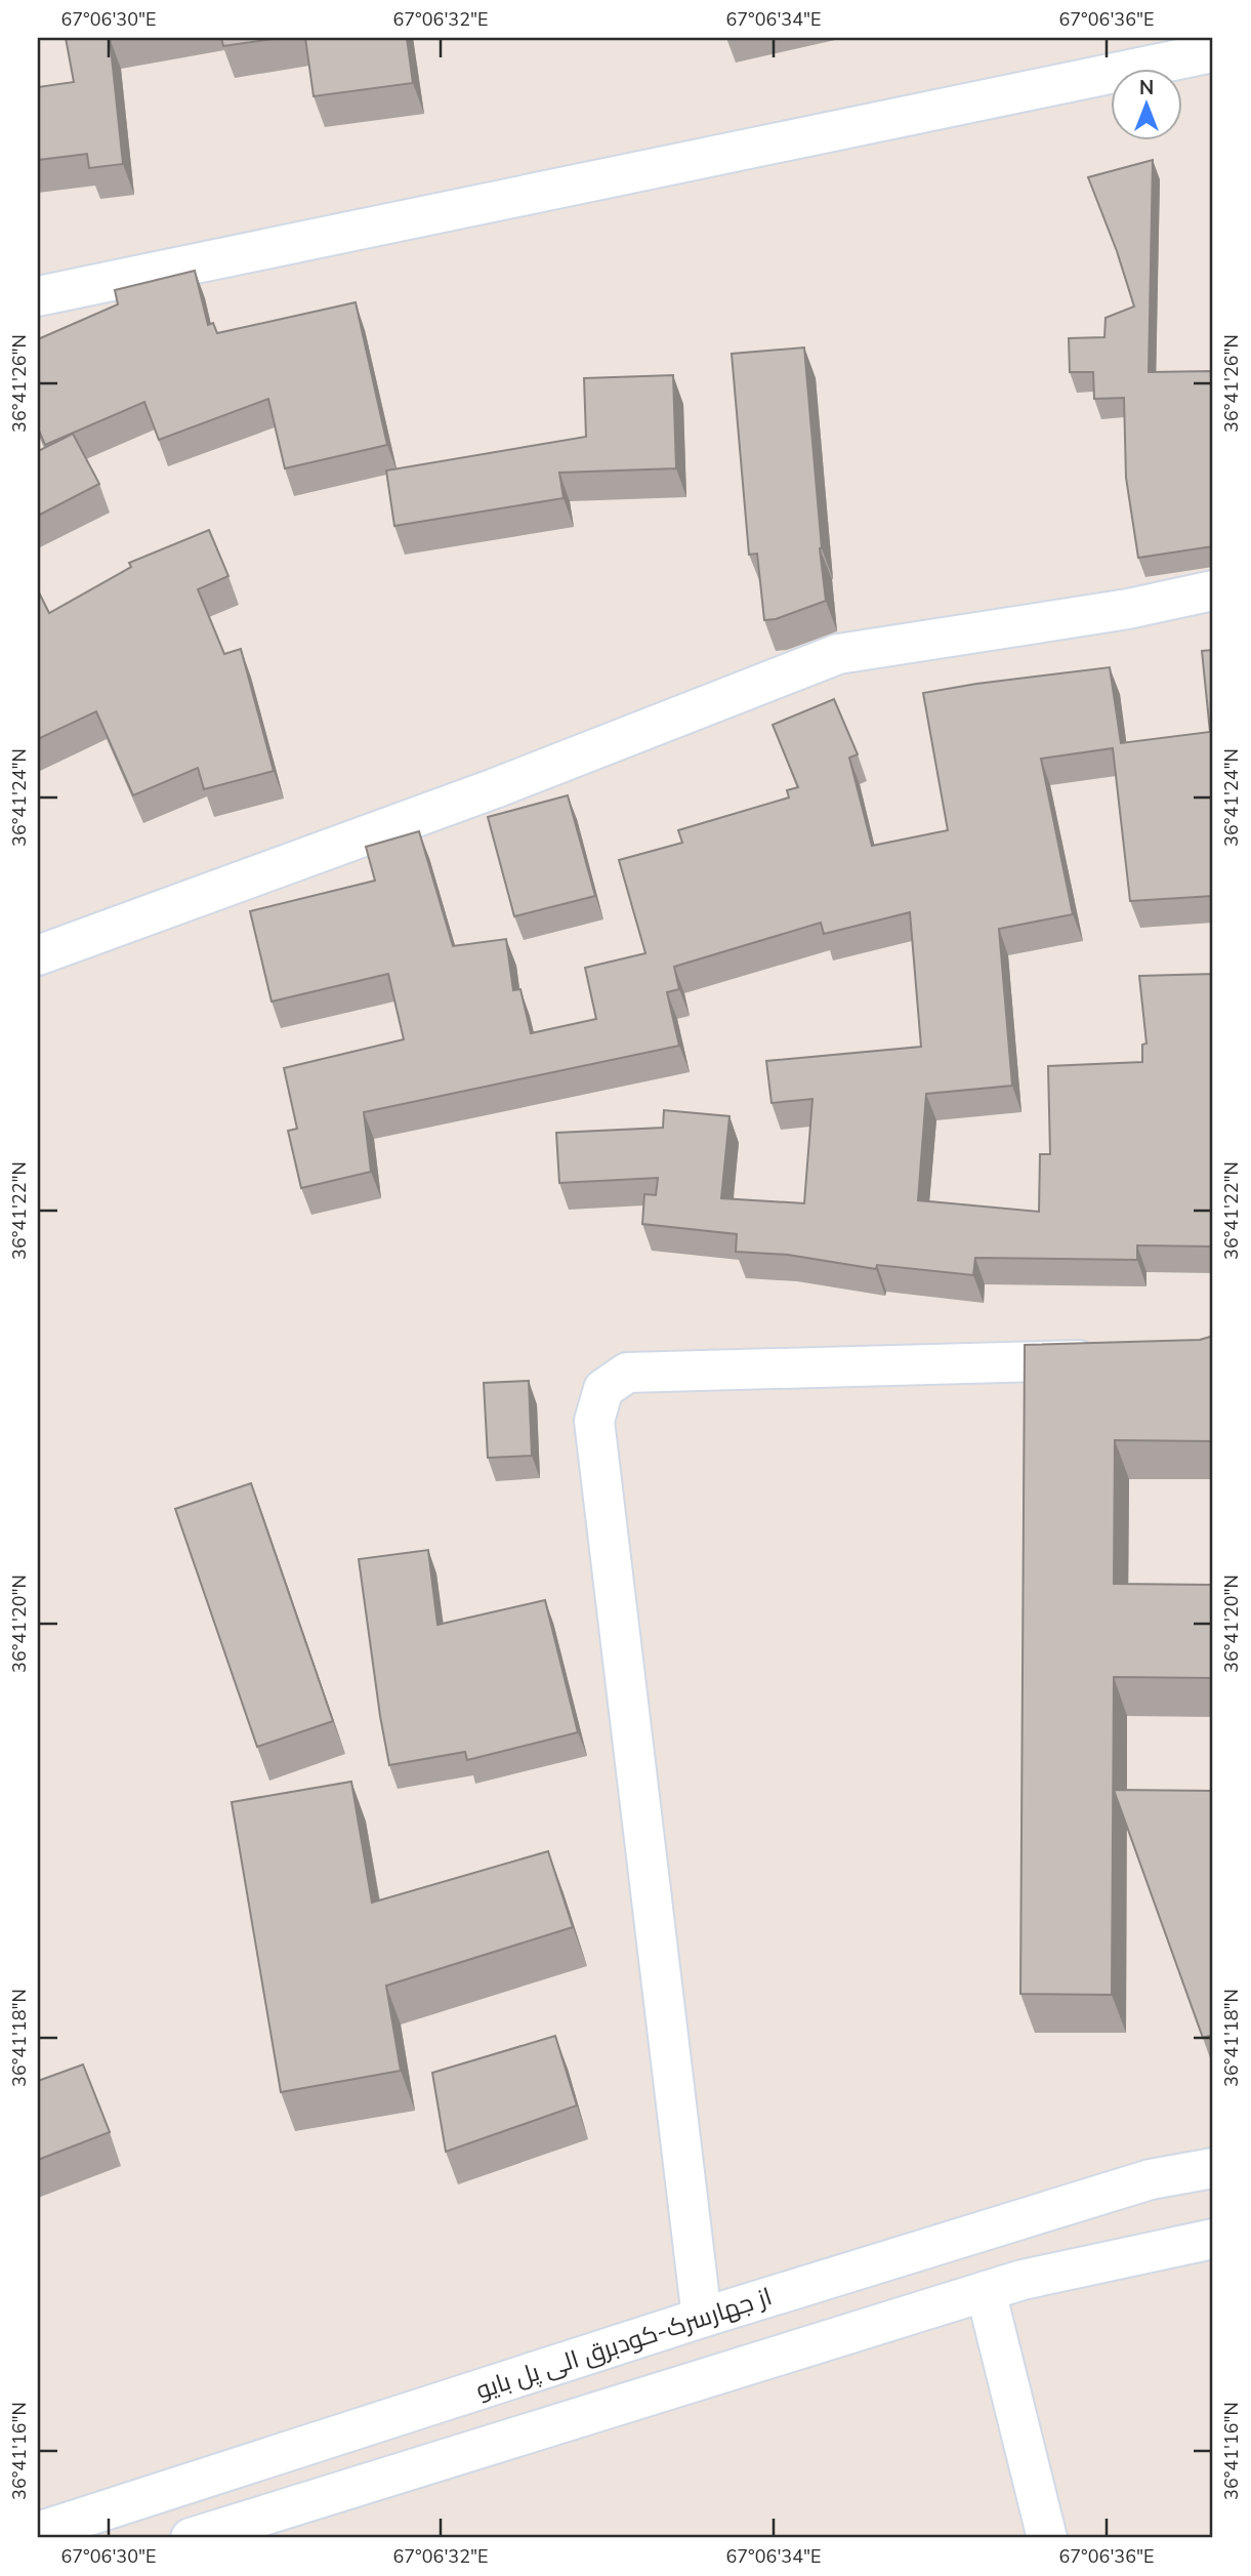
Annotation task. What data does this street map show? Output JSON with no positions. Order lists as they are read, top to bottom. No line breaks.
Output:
{"streets":{"street":["از جهارسرک-کودبرق الی پل بایو"]},"north":"top","coordinates":["67°06'30\"E","67°06'32\"E","67°06'34\"E","67°06'36\"E","36°41'26\"N","36°41'24\"N","36°41'22\"N","36°41'20\"N","36°41'18\"N","36°41'16\"N"]}
